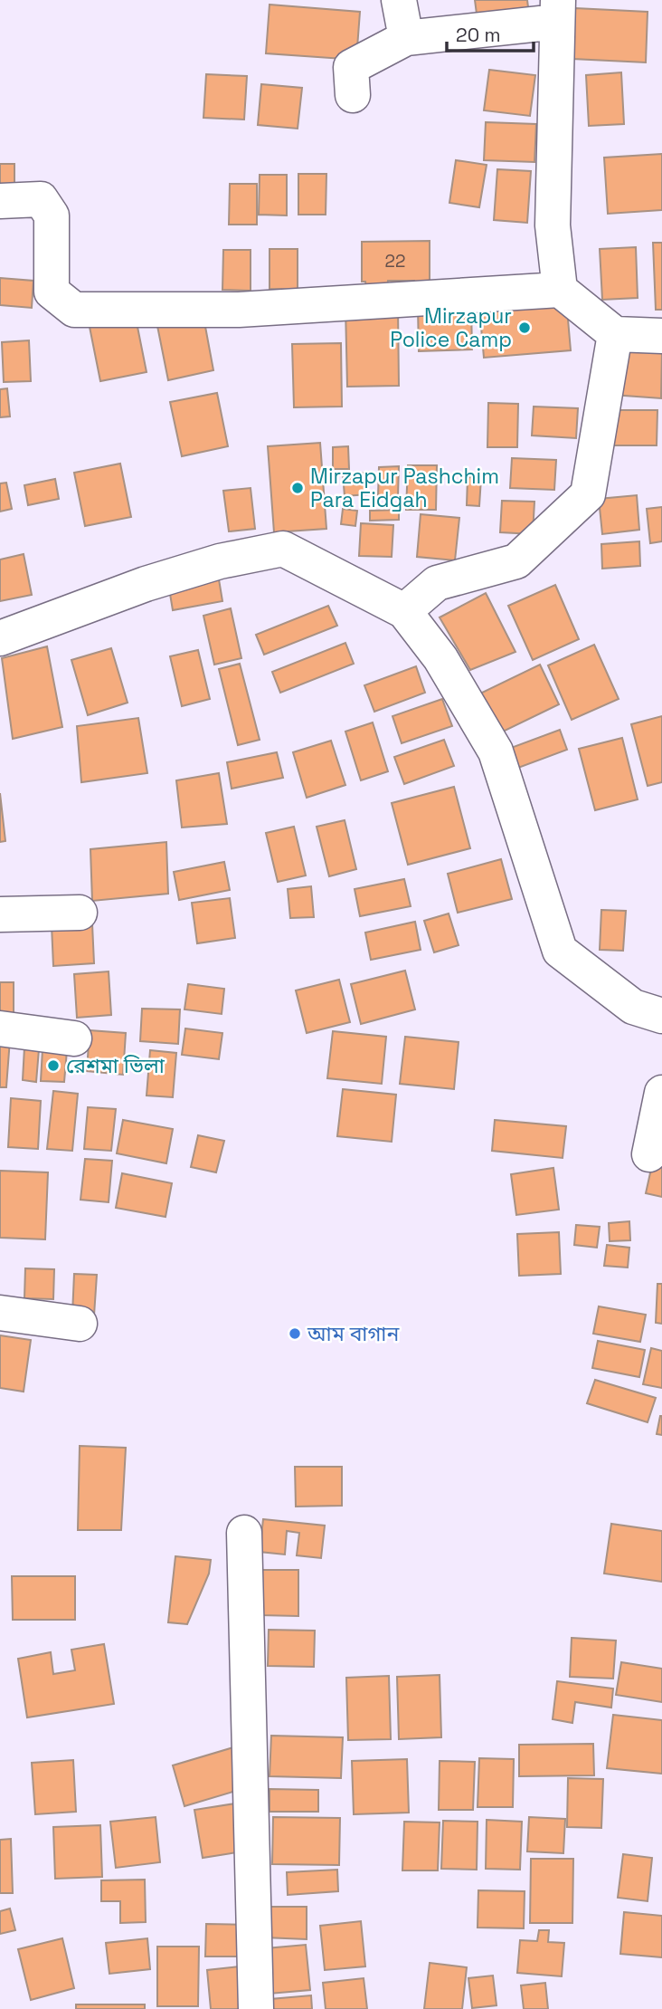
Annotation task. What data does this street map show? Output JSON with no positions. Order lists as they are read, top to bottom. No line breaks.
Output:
{"places":["Mirzapur Police Camp","Mirzapur Pashchim Para Eidgah","রেশমা ভিলা","আম বাগান"],"house_numbers":["22"],"scale_bar":"20 m"}
